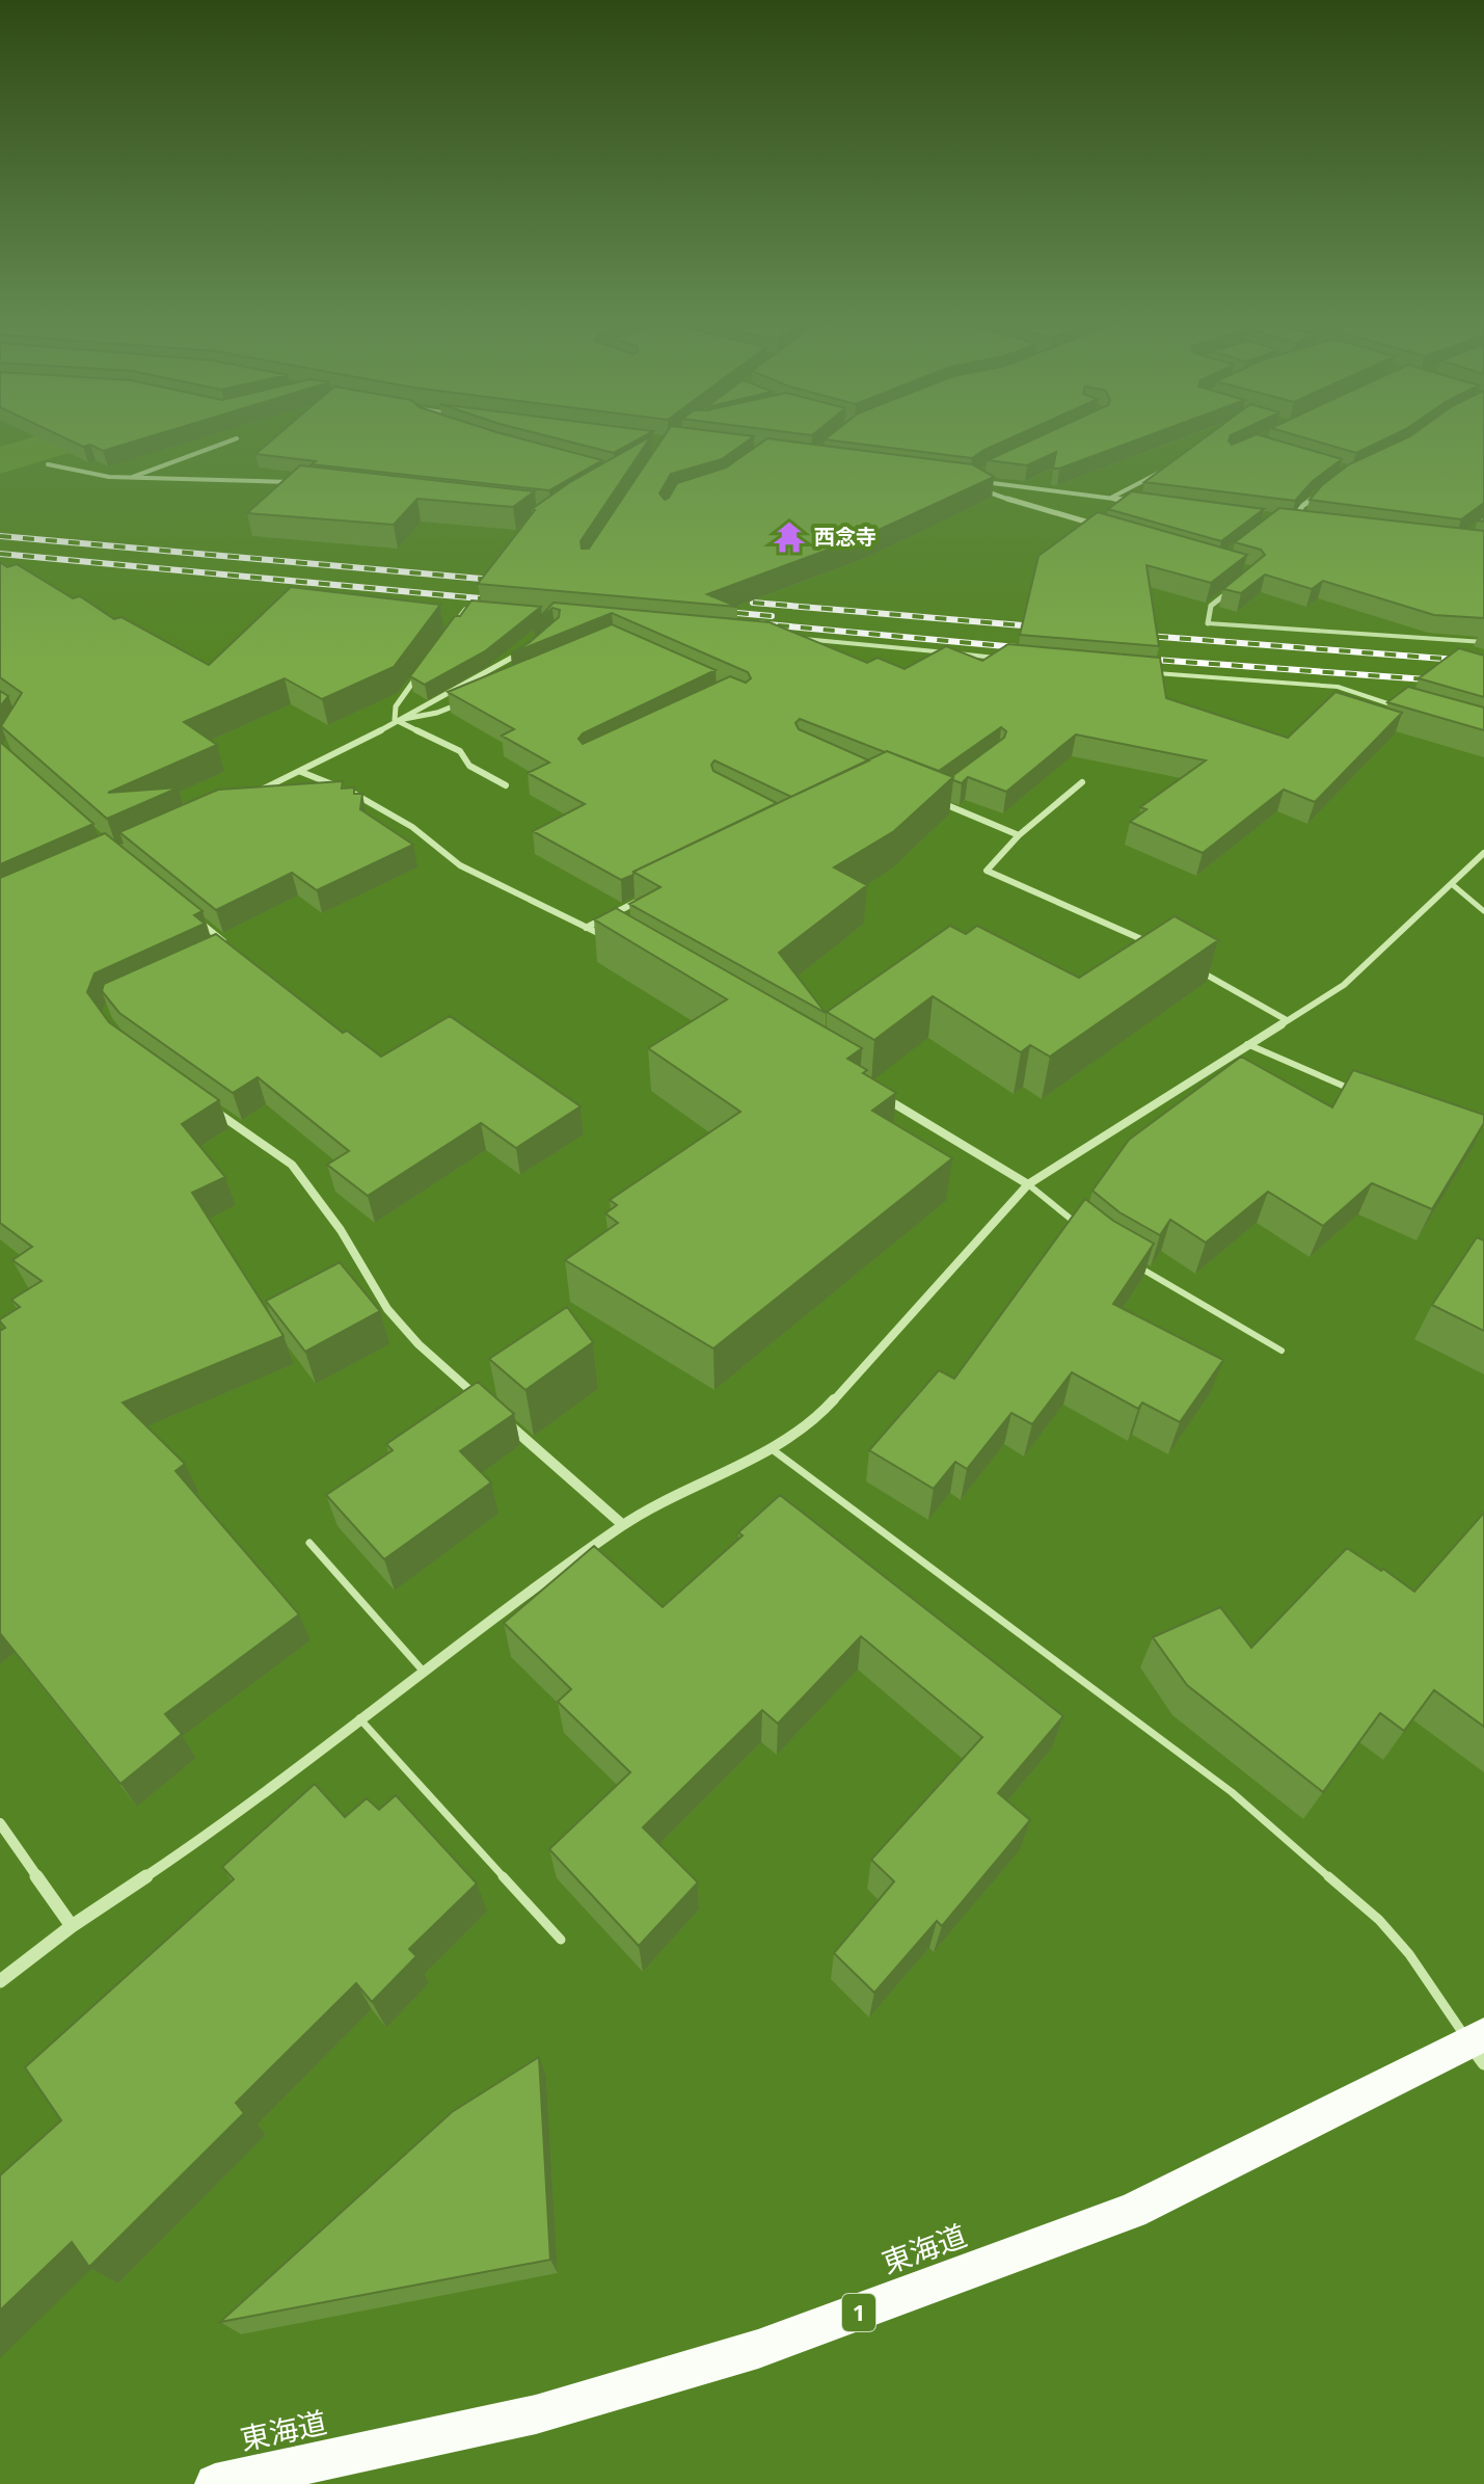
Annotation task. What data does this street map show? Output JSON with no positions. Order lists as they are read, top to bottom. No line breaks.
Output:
{"streets":{"highway":["東海道","1"]},"places":{"temple":["西念寺"]}}
